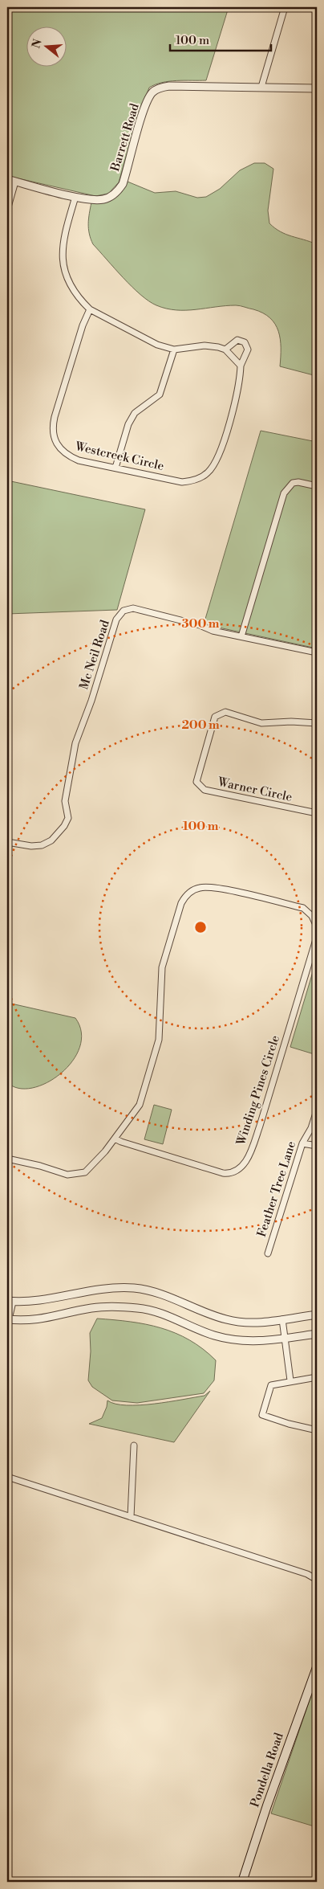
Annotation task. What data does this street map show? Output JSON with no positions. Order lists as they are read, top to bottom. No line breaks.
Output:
{"streets":{"main road":["Pondella Road"],"street":["Barrett Road","Westcreek Circle","Mc Neil Road","Warner Circle","Winding Pines Circle","Feather Tree Lane"]},"scale_bar":"100 m","north":"left","rings":["300 m","200 m","100 m"]}
